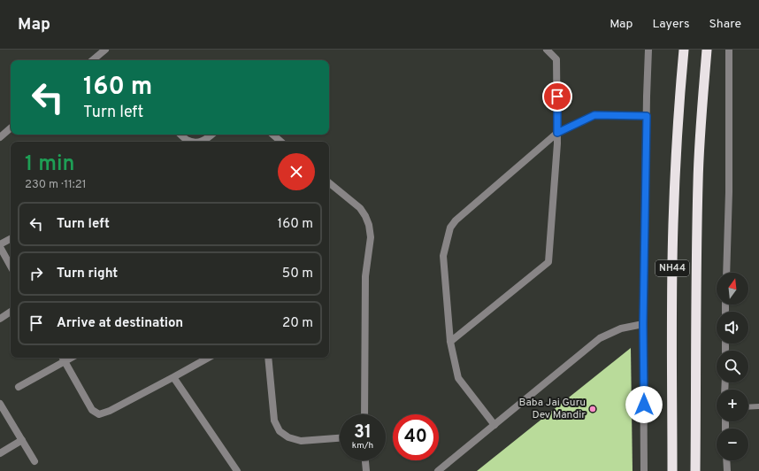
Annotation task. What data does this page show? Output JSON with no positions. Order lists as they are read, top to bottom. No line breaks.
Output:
{"streets":{"highway":["NH44"]},"places":["Baba Jai Guru Dev Mandir"],"north":"top","page":{"header":"Map","nav":["Map","Layers","Share"],"turn":["160 m","Turn left"],"heading":["1 min","230 m · 11:21"],"list":[{"name":"Turn left","value":"160 m"},{"name":"Turn right","value":"50 m"},{"name":"Arrive at destination","value":"20 m"}],"map_buttons":["+","−"],"speed":"31 km/h","limit":"40"}}
